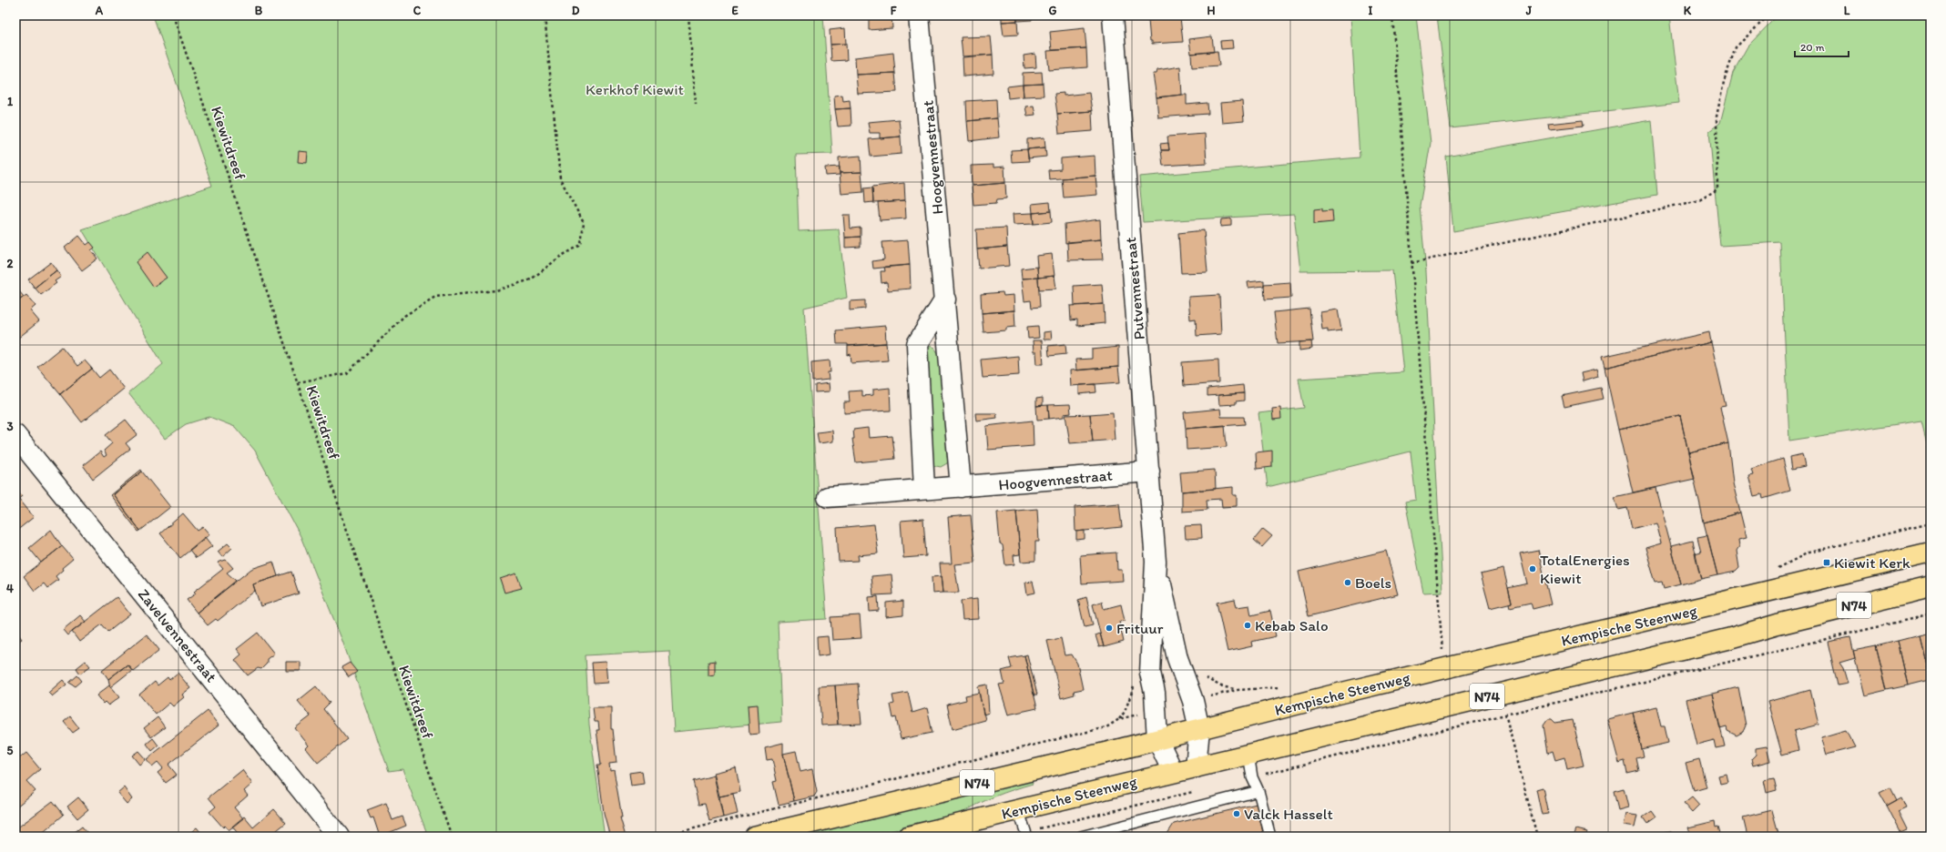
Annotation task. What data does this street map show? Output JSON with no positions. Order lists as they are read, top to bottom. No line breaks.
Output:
{"streets":{"main road":["N74","Kempische Steenweg"],"street":["Hoogvennestraat","Putvennestraat","Zavelvennestraat"],"path":["Kiewitdreef"]},"crossings":[["Hoogvennestraat","Putvennestraat"],["Putvennestraat","Kempische Steenweg"]],"parks":["Kerkhof Kiewit"],"places":{"transit":["Kiewit Kerk"],"other":["TotalEnergies Kiewit","Boels","Kebab Salo","Frituur","Valck Hasselt"]},"scale_bar":"20 m","grid":{"columns":["A","B","C","D","E","F","G","H","I","J","K","L"],"rows":["1","2","3","4","5"]}}
